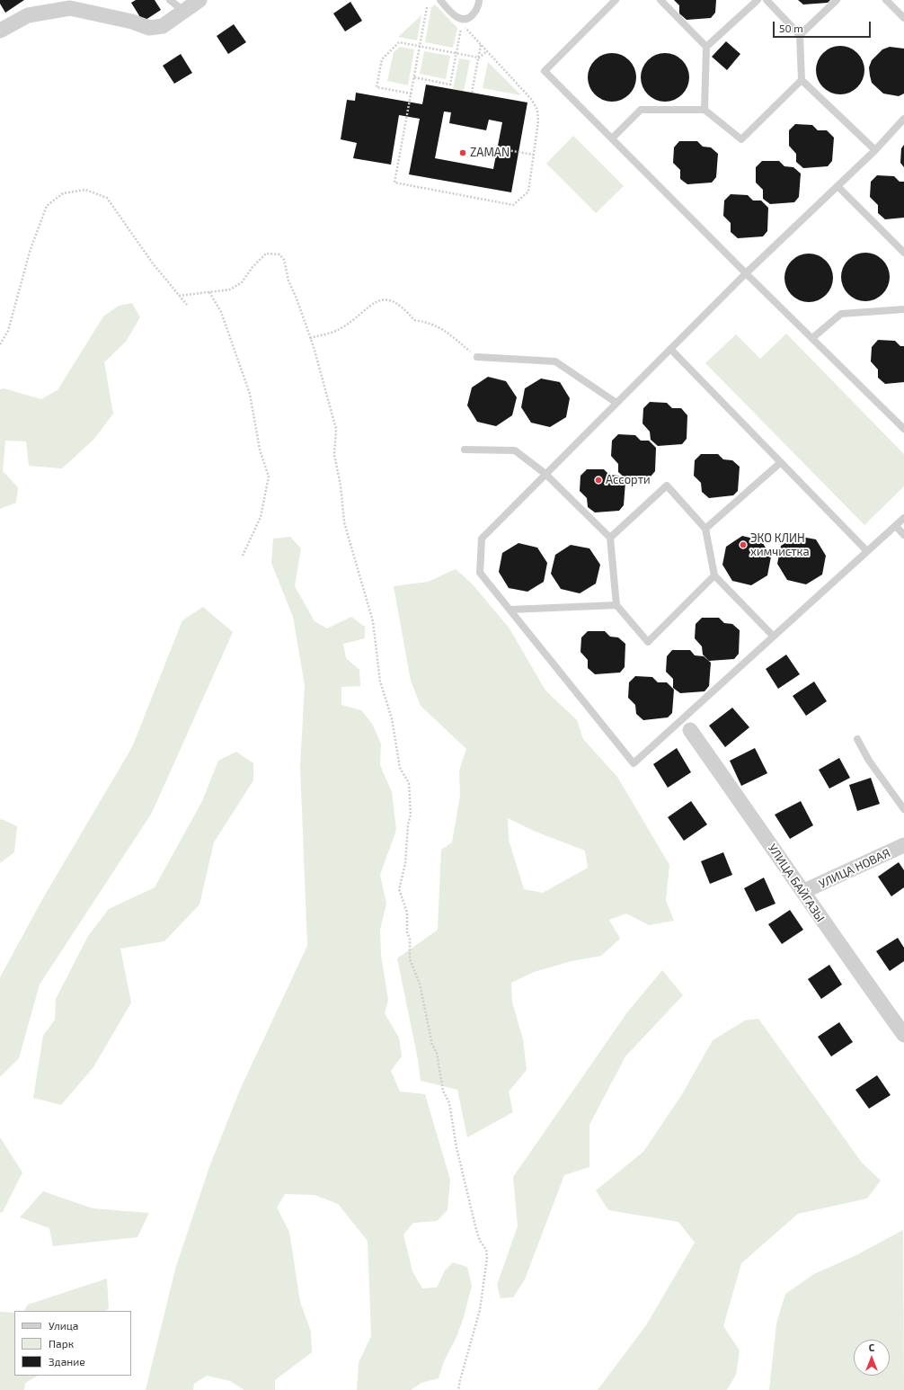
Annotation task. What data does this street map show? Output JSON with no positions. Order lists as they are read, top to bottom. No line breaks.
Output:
{"streets":{"street":["УЛИЦА НОВАЯ","УЛИЦА БАЙГАЗЫ"]},"crossings":[["УЛИЦА НОВАЯ","УЛИЦА БАЙГАЗЫ"]],"places":["ZAMAN","Ассорти","ЭКО КЛИН химчистка"],"legend":["Улица","Парк","Здание"],"scale_bar":"50 m","north":"top"}
